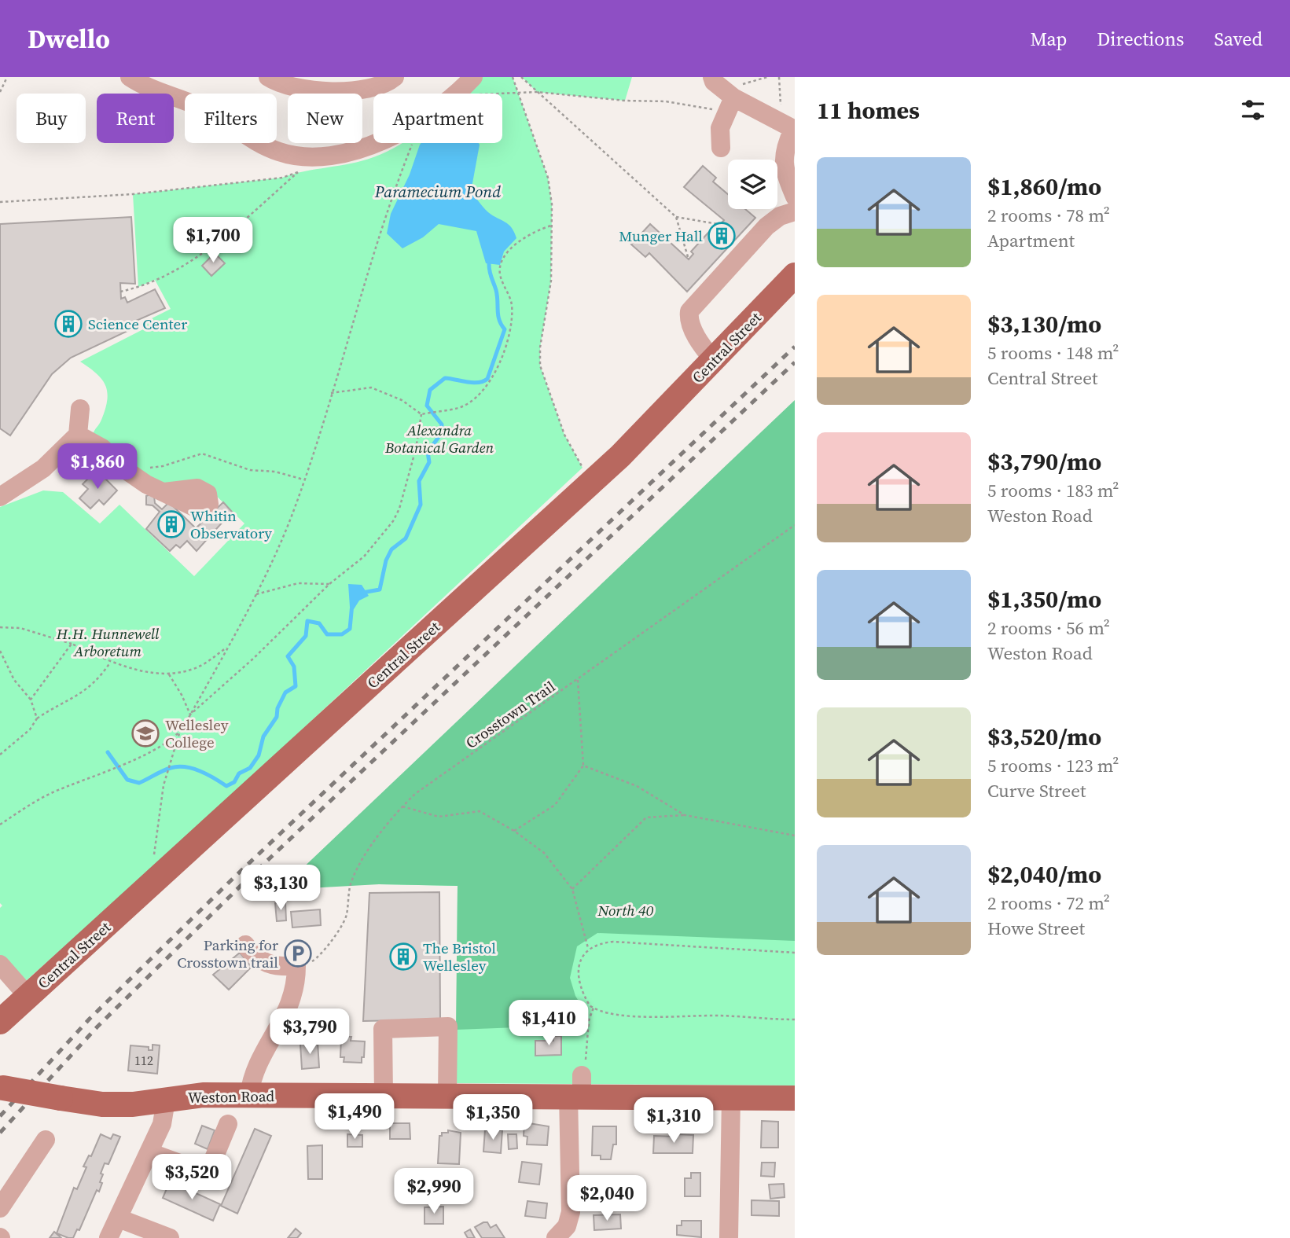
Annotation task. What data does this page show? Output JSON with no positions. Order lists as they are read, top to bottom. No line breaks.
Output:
{"streets":{"main road":["Central Street","Weston Road"],"path":["Crosstown Trail"]},"water":["Paramecium Pond"],"parks":["Alexandra Botanical Garden","H.H. Hunnewell Arboretum","North 40"],"places":{"building":["Munger Hall","Science Center","Whitin Observatory","The Bristol Wellesley"],"school or university":["Wellesley College"],"parking":["Parking for Crosstown trail"]},"house_numbers":["112"],"page":{"header":"Dwello","nav":["Map","Directions","Saved"],"heading":"11 homes","chip":["Buy","Rent","Filters","New","Apartment"],"list":[{"name":"$1,860/mo","note":"2 rooms · 78 m² · Apartment"},{"name":"$3,130/mo","note":"5 rooms · 148 m² · Central Street"},{"name":"$3,790/mo","note":"5 rooms · 183 m² · Weston Road"},{"name":"$1,350/mo","note":"2 rooms · 56 m² · Weston Road"},{"name":"$3,520/mo","note":"5 rooms · 123 m² · Curve Street"},{"name":"$2,040/mo","note":"2 rooms · 72 m² · Howe Street"}],"price":["$1,700","$1,860","$3,130","$1,410","$3,790","$1,490","$1,350","$1,310","$3,520","$2,990","$2,040"]}}
